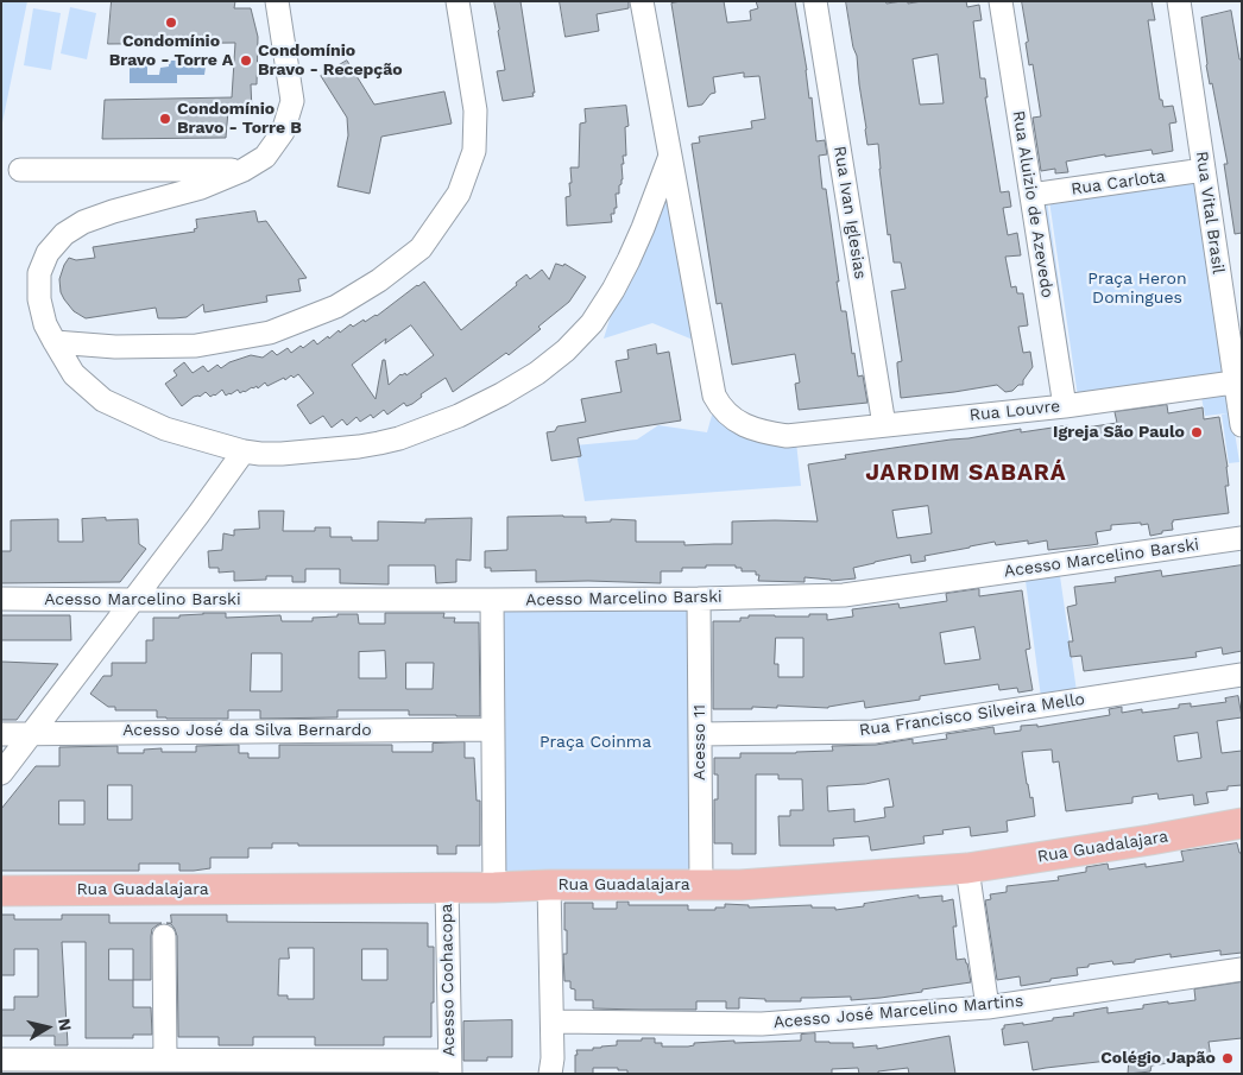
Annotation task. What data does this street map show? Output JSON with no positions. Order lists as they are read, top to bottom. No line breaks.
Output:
{"streets":{"main road":["Rua Guadalajara"],"street":["Rua Carlota","Rua Aluizio de Azevedo","Rua Ivan Iglesias","Rua Vital Brasil","Rua Louvre","Acesso Marcelino Barski","Rua Francisco Silveira Mello","Acesso José da Silva Bernardo","Acesso 11","Acesso Coohacopa","Acesso José Marcelino Martins"]},"crossings":[["Rua Carlota","Rua Aluizio de Azevedo"],["Rua Carlota","Rua Vital Brasil"],["Rua Aluizio de Azevedo","Rua Louvre"],["Rua Ivan Iglesias","Rua Louvre"],["Rua Vital Brasil","Rua Louvre"],["Acesso Marcelino Barski","Acesso 11"],["Rua Francisco Silveira Mello","Acesso 11"],["Acesso 11","Rua Guadalajara"],["Rua Guadalajara","Acesso Coohacopa"]],"districts":["JARDIM SABARÁ"],"parks":["Praça Heron Domingues","Praça Coinma"],"places":["Condomínio Bravo - Torre A","Condomínio Bravo - Recepção","Condomínio Bravo - Torre B","Igreja São Paulo","Colégio Japão"],"north":"right"}
